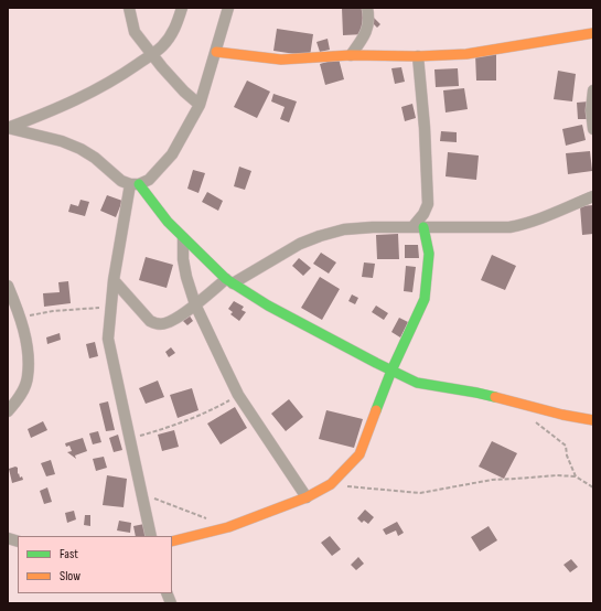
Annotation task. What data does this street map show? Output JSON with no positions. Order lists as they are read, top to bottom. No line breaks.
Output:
{"legend":["Fast","Slow"]}
